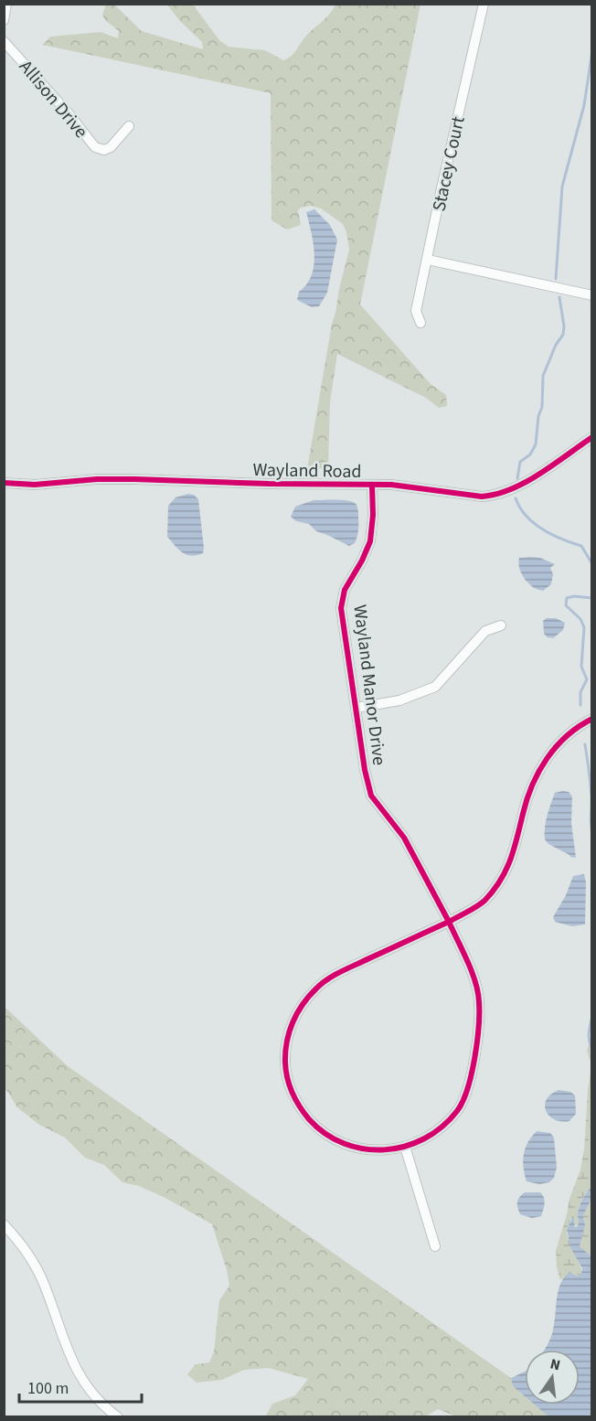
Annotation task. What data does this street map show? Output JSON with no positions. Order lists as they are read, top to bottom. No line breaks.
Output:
{"streets":{"street":["Allison Drive","Stacey Court","Wayland Road","Wayland Manor Drive"]},"crossings":[["Wayland Road","Wayland Manor Drive"]],"scale_bar":"100 m","north":"top"}
